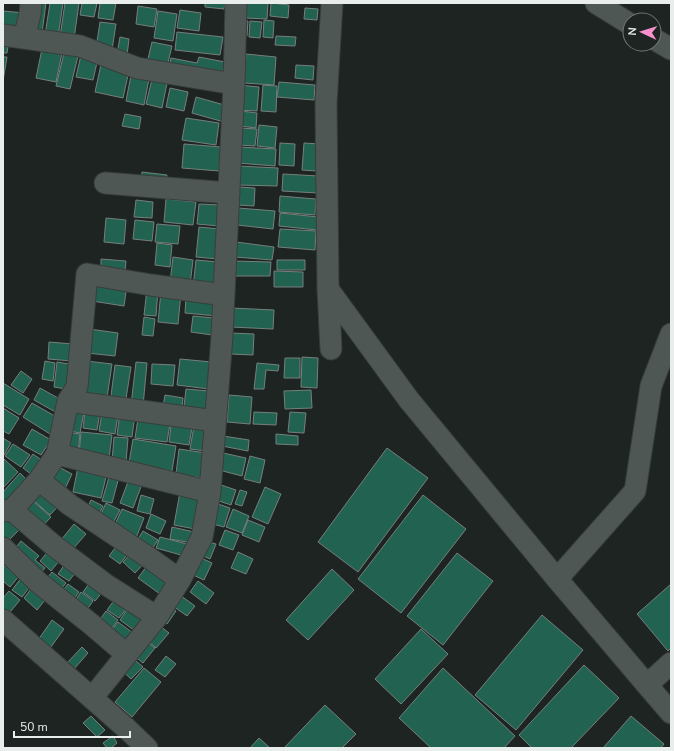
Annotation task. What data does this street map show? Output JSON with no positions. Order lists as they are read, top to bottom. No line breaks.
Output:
{"scale_bar":"50 m","north":"left"}
